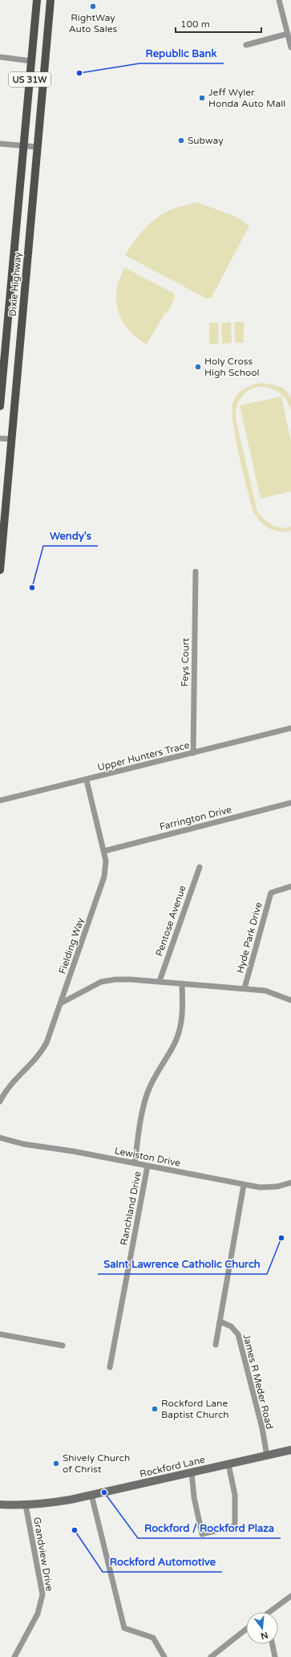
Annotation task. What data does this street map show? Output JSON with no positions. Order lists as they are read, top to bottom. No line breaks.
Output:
{"streets":{"main road":["US 31W","Dixie Highway","Rockford Lane"],"street":["Feys Court","Upper Hunters Trace","Farrington Drive","Pentose Avenue","Hyde Park Drive","Fielding Way","Lewiston Drive","Ranchland Drive","James R Meder Road","Grandview Drive"]},"crossings":[["Feys Court","Upper Hunters Trace"],["Upper Hunters Trace","Fielding Way"],["Farrington Drive","Fielding Way"],["Lewiston Drive","Ranchland Drive"],["James R Meder Road","Rockford Lane"],["Rockford Lane","Grandview Drive"]],"places":["RightWay Auto Sales","Republic Bank","Jeff Wyler Honda Auto Mall","Subway","Holy Cross High School","Wendy's","Saint Lawrence Catholic Church","Rockford Lane Baptist Church","Shively Church of Christ","Rockford / Rockford Plaza","Rockford Automotive"],"scale_bar":"100 m","north":"bottom"}
